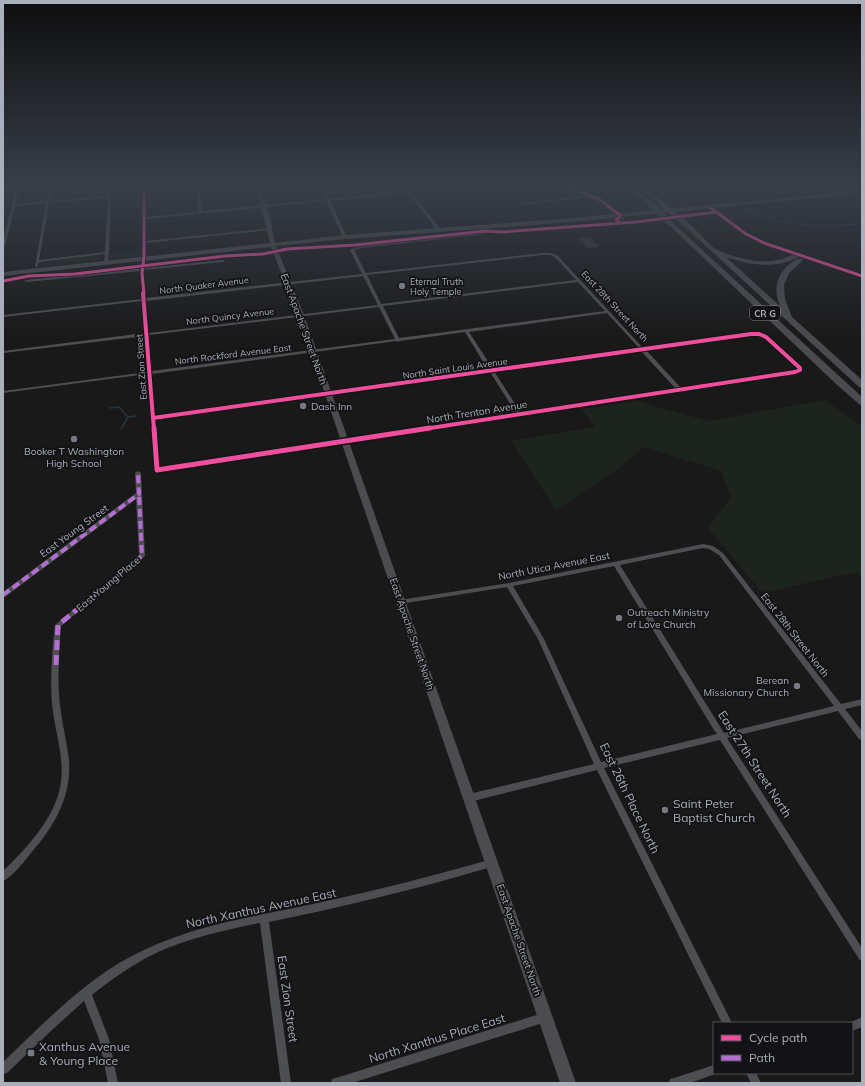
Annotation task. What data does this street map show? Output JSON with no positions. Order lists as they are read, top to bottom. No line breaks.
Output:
{"streets":{"highway":["CR G"],"main road":["East Apache Street North"],"street":["North Quaker Avenue","East 28th Street North","North Quincy Avenue","North Rockford Avenue East","East Zion Street","North Saint Louis Avenue","North Trenton Avenue","East Young Street","North Utica Avenue East","East Young Place","East 27th Street North","East 26th Place North","North Xanthus Avenue East","North Xanthus Place East"]},"crossings":[["North Quaker Avenue","East 28th Street North"],["North Quaker Avenue","East Apache Street North"],["North Quaker Avenue","East Zion Street"],["East 28th Street North","North Quincy Avenue"],["East 28th Street North","North Rockford Avenue East"],["East 28th Street North","North Saint Louis Avenue"],["East 28th Street North","North Trenton Avenue"],["East 28th Street North","North Utica Avenue East"],["North Quincy Avenue","East Apache Street North"],["North Quincy Avenue","East Zion Street"],["East Apache Street North","North Rockford Avenue East"],["East Apache Street North","North Saint Louis Avenue"],["East Apache Street North","North Trenton Avenue"],["East Apache Street North","North Utica Avenue East"],["East Apache Street North","North Xanthus Avenue East"],["East Apache Street North","North Xanthus Place East"],["North Rockford Avenue East","East Zion Street"],["East Zion Street","North Saint Louis Avenue"],["East Zion Street","North Trenton Avenue"],["East Zion Street","North Xanthus Avenue East"],["North Saint Louis Avenue","North Trenton Avenue"],["East Young Street","East Young Place"],["North Utica Avenue East","East 27th Street North"],["North Utica Avenue East","East 26th Place North"]],"places":{"other":["Eternal Truth Holy Temple","Dash Inn","Booker T Washington High School","Outreach Ministry of Love Church","Berean Missionary Church","Saint Peter Baptist Church"],"transit":["Xanthus Avenue & Young Place"]},"legend":["Cycle path","Path"]}
